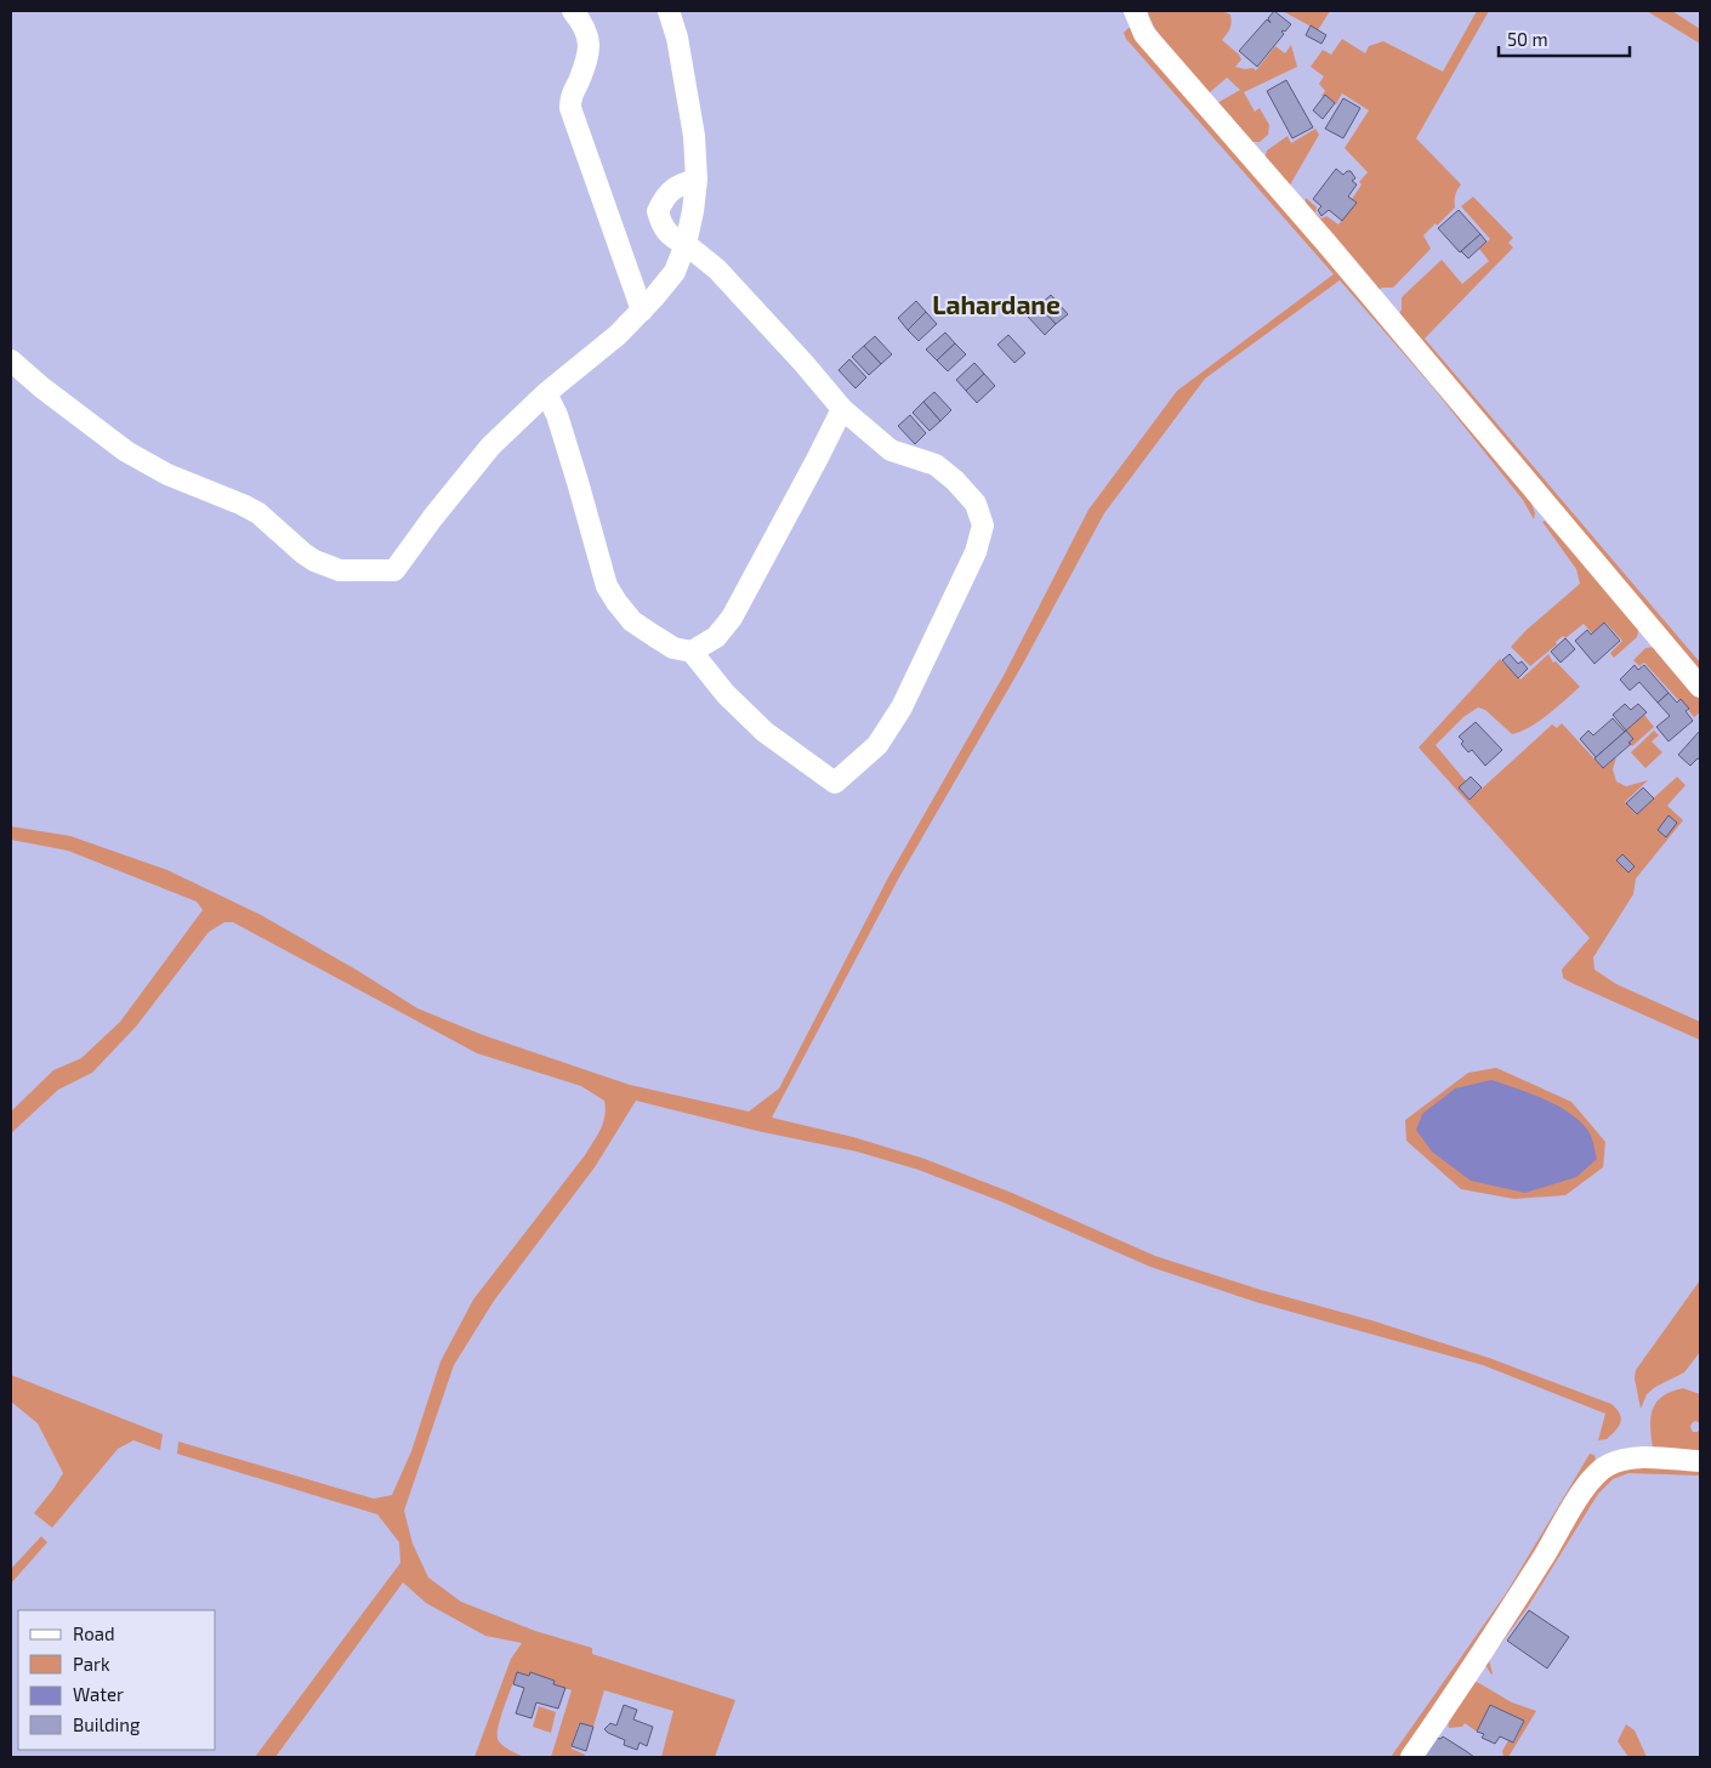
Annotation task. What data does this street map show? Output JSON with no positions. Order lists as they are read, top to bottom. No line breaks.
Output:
{"districts":["Lahardane"],"legend":["Road","Park","Water","Building"],"scale_bar":"50 m"}
